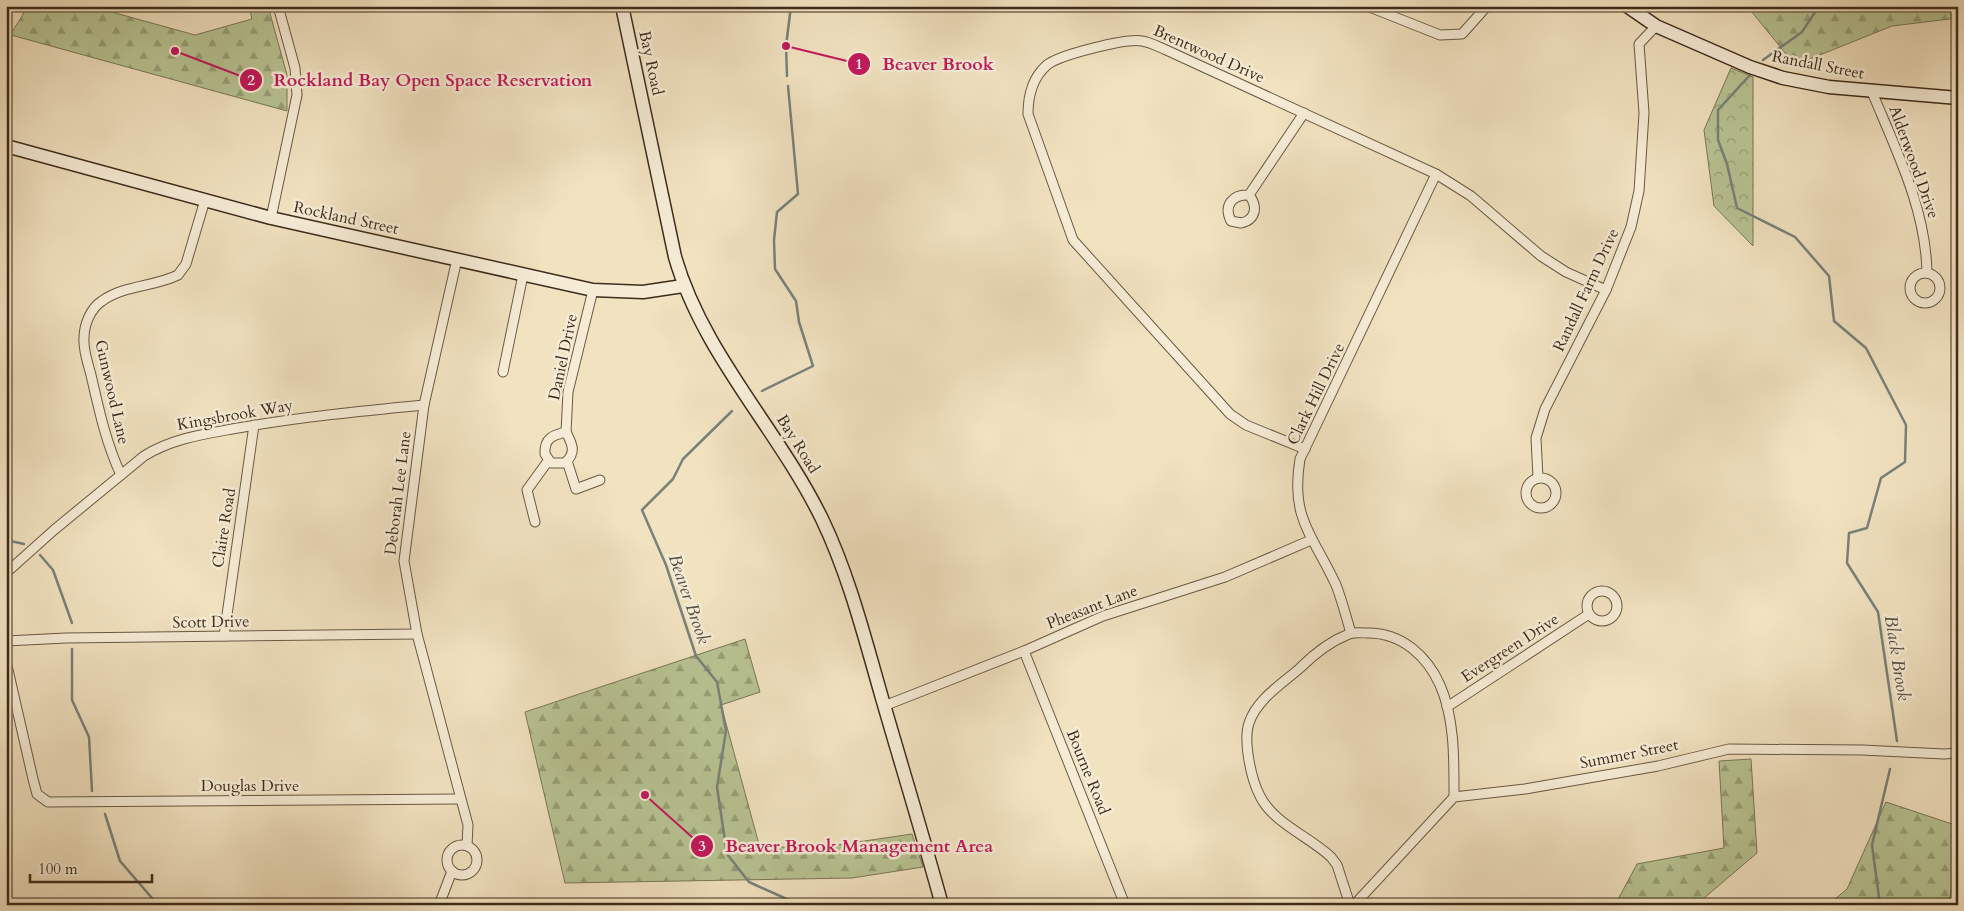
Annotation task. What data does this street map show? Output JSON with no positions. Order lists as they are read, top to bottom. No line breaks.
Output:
{"streets":{"street":["Brentwood Drive","Bay Road","Randall Street","Alderwood Drive","Rockland Street","Randall Farm Drive","Daniel Drive","Gunwood Lane","Clark Hill Drive","Kingsbrook Way","Deborah Lee Lane","Claire Road","Pheasant Lane","Scott Drive","Evergreen Drive","Summer Street","Bourne Road","Douglas Drive"]},"crossings":[["Brentwood Drive","Randall Farm Drive"],["Brentwood Drive","Clark Hill Drive"],["Bay Road","Rockland Street"],["Bay Road","Pheasant Lane"],["Randall Street","Alderwood Drive"],["Randall Street","Randall Farm Drive"],["Rockland Street","Daniel Drive"],["Rockland Street","Gunwood Lane"],["Rockland Street","Deborah Lee Lane"],["Gunwood Lane","Kingsbrook Way"],["Clark Hill Drive","Pheasant Lane"],["Kingsbrook Way","Deborah Lee Lane"],["Kingsbrook Way","Claire Road"],["Deborah Lee Lane","Scott Drive"],["Deborah Lee Lane","Douglas Drive"],["Claire Road","Scott Drive"],["Pheasant Lane","Bourne Road"]],"water":["Beaver Brook","Black Brook"],"places":["Beaver Brook","Rockland Bay Open Space Reservation","Beaver Brook Management Area"],"scale_bar":"100 m"}
